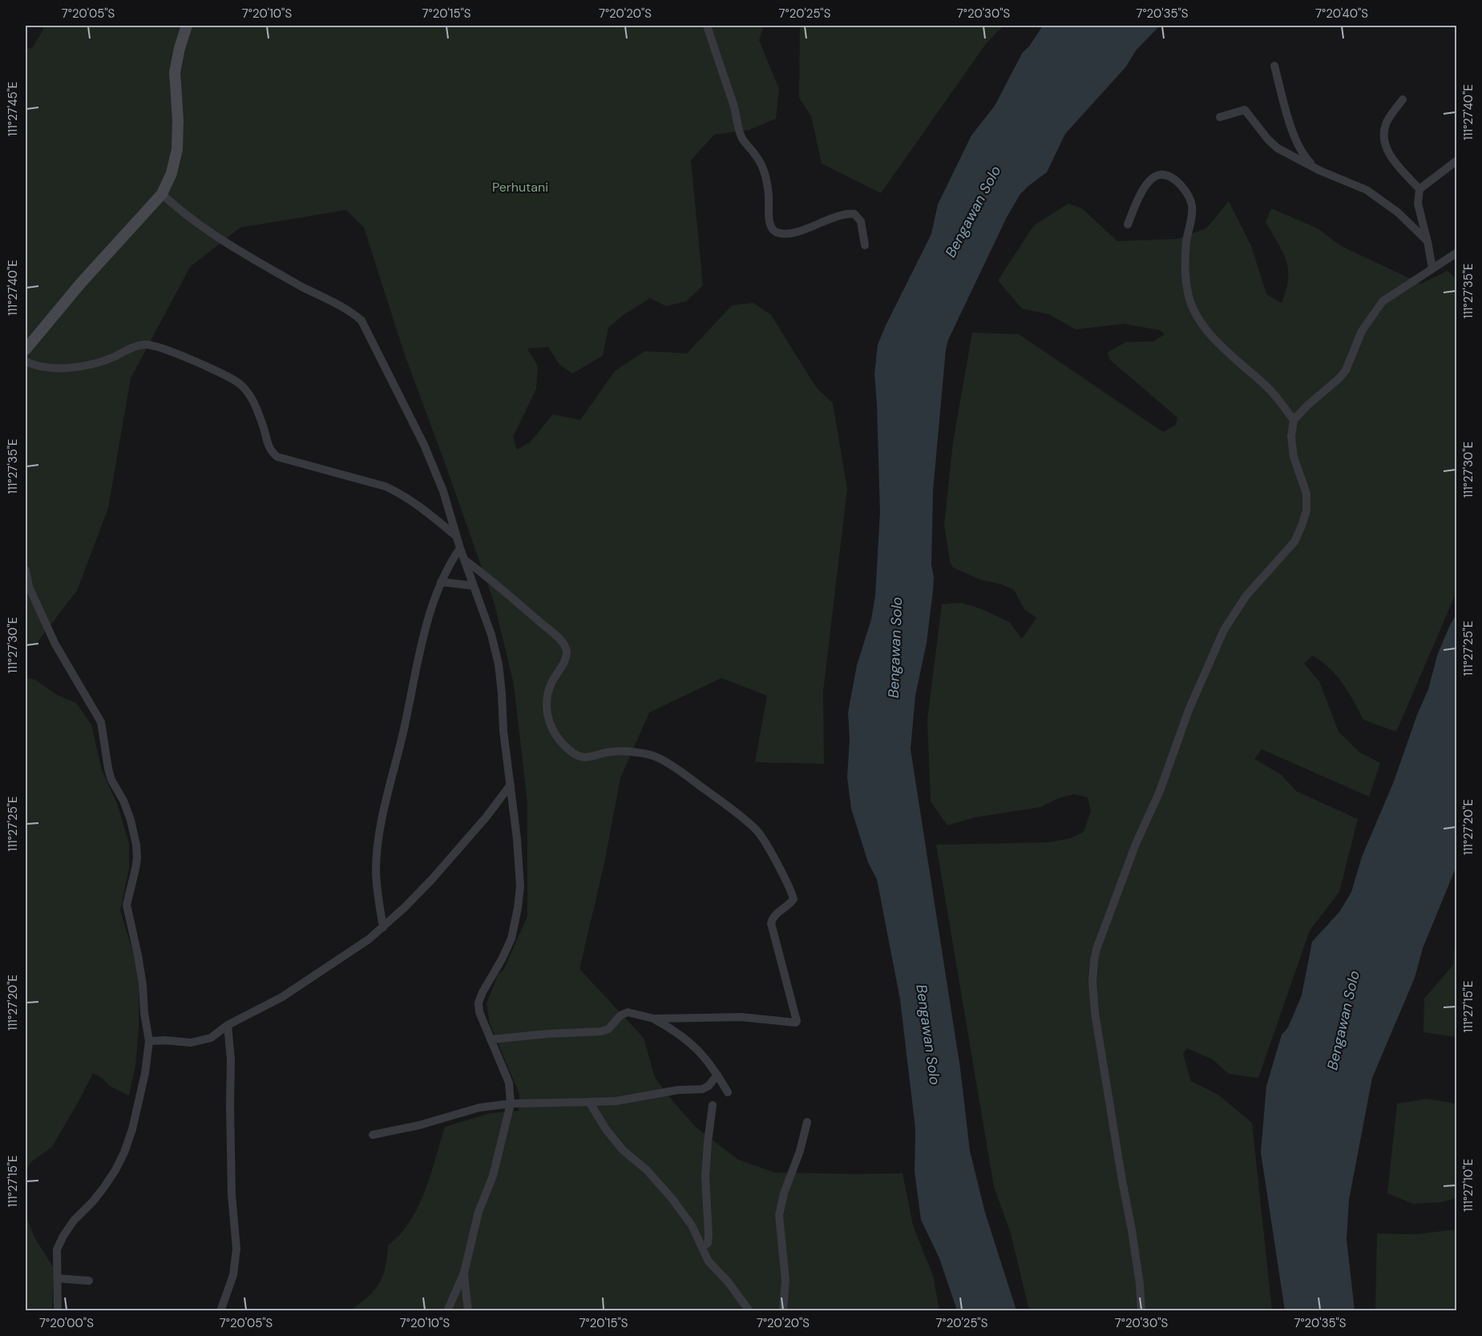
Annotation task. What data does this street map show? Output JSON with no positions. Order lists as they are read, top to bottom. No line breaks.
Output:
{"water":["Bengawan Solo"],"parks":["Perhutani"],"coordinates":["7°20'05\"S","7°20'10\"S","7°20'15\"S","7°20'20\"S","7°20'25\"S","7°20'30\"S","7°20'35\"S","7°20'40\"S","111°27'45\"E","111°27'40\"E","111°27'35\"E","111°27'30\"E","111°27'25\"E","111°27'20\"E","111°27'15\"E","111°27'10\"E","7°20'00\"S"]}
